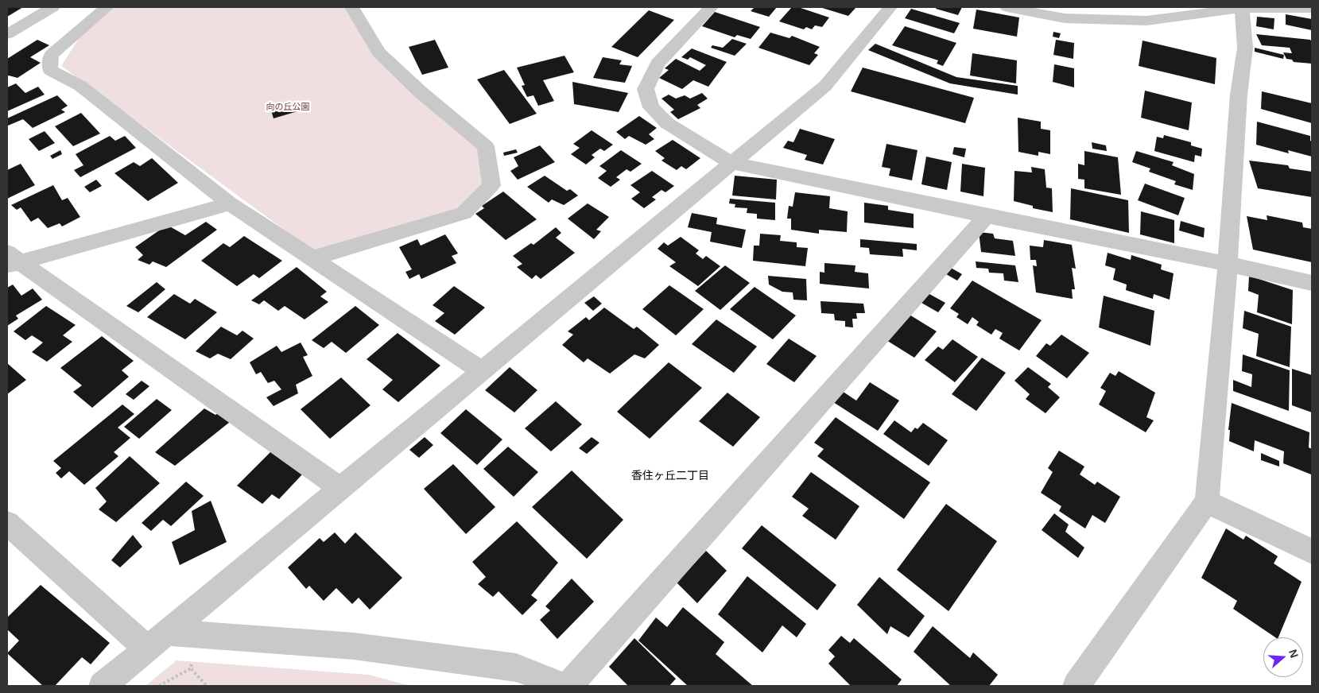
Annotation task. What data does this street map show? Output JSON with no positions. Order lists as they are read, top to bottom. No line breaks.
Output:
{"districts":["香住ヶ丘二丁目"],"parks":["向の丘公園"],"north":"right"}
